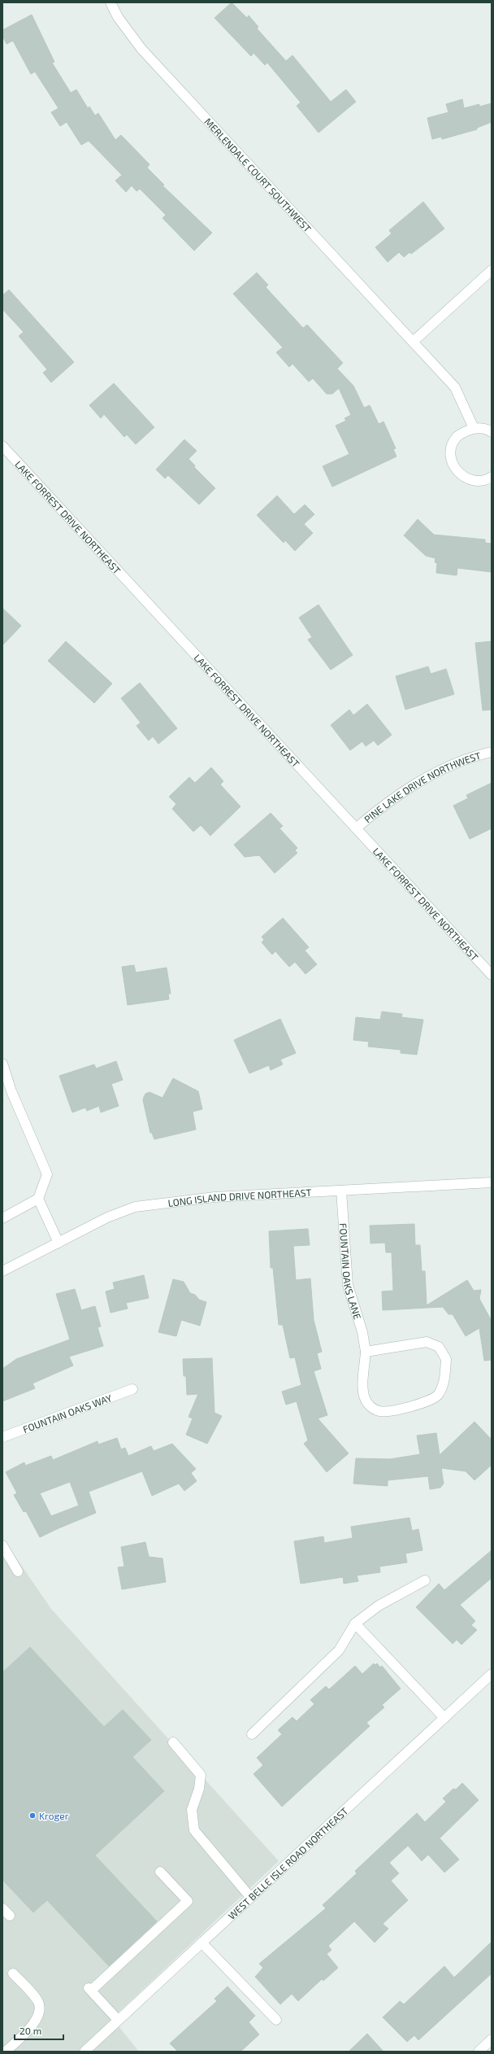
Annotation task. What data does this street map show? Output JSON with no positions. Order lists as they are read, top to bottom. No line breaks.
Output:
{"streets":{"street":["MERLENDALE COURT SOUTHWEST","LAKE FORREST DRIVE NORTHEAST","PINE LAKE DRIVE NORTHWEST","LONG ISLAND DRIVE NORTHEAST","FOUNTAIN OAKS LANE","FOUNTAIN OAKS WAY","WEST BELLE ISLE ROAD NORTHEAST"]},"crossings":[["LAKE FORREST DRIVE NORTHEAST","PINE LAKE DRIVE NORTHWEST"],["LONG ISLAND DRIVE NORTHEAST","FOUNTAIN OAKS LANE"]],"places":["Kroger"],"scale_bar":"20 m"}
